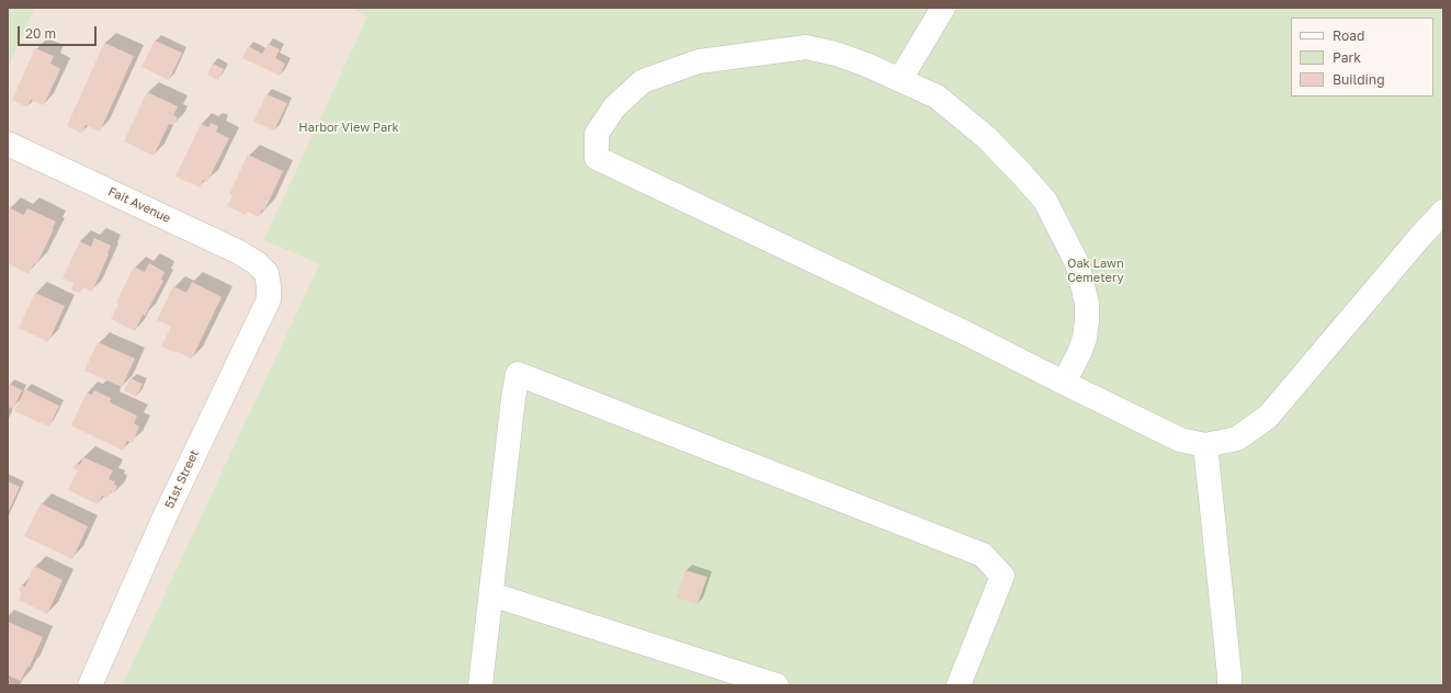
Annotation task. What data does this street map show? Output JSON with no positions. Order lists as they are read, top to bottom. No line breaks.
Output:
{"streets":{"street":["Fait Avenue","51st Street"]},"crossings":[["Fait Avenue","51st Street"]],"parks":["Harbor View Park","Oak Lawn Cemetery"],"legend":["Road","Park","Building"],"scale_bar":"20 m"}
